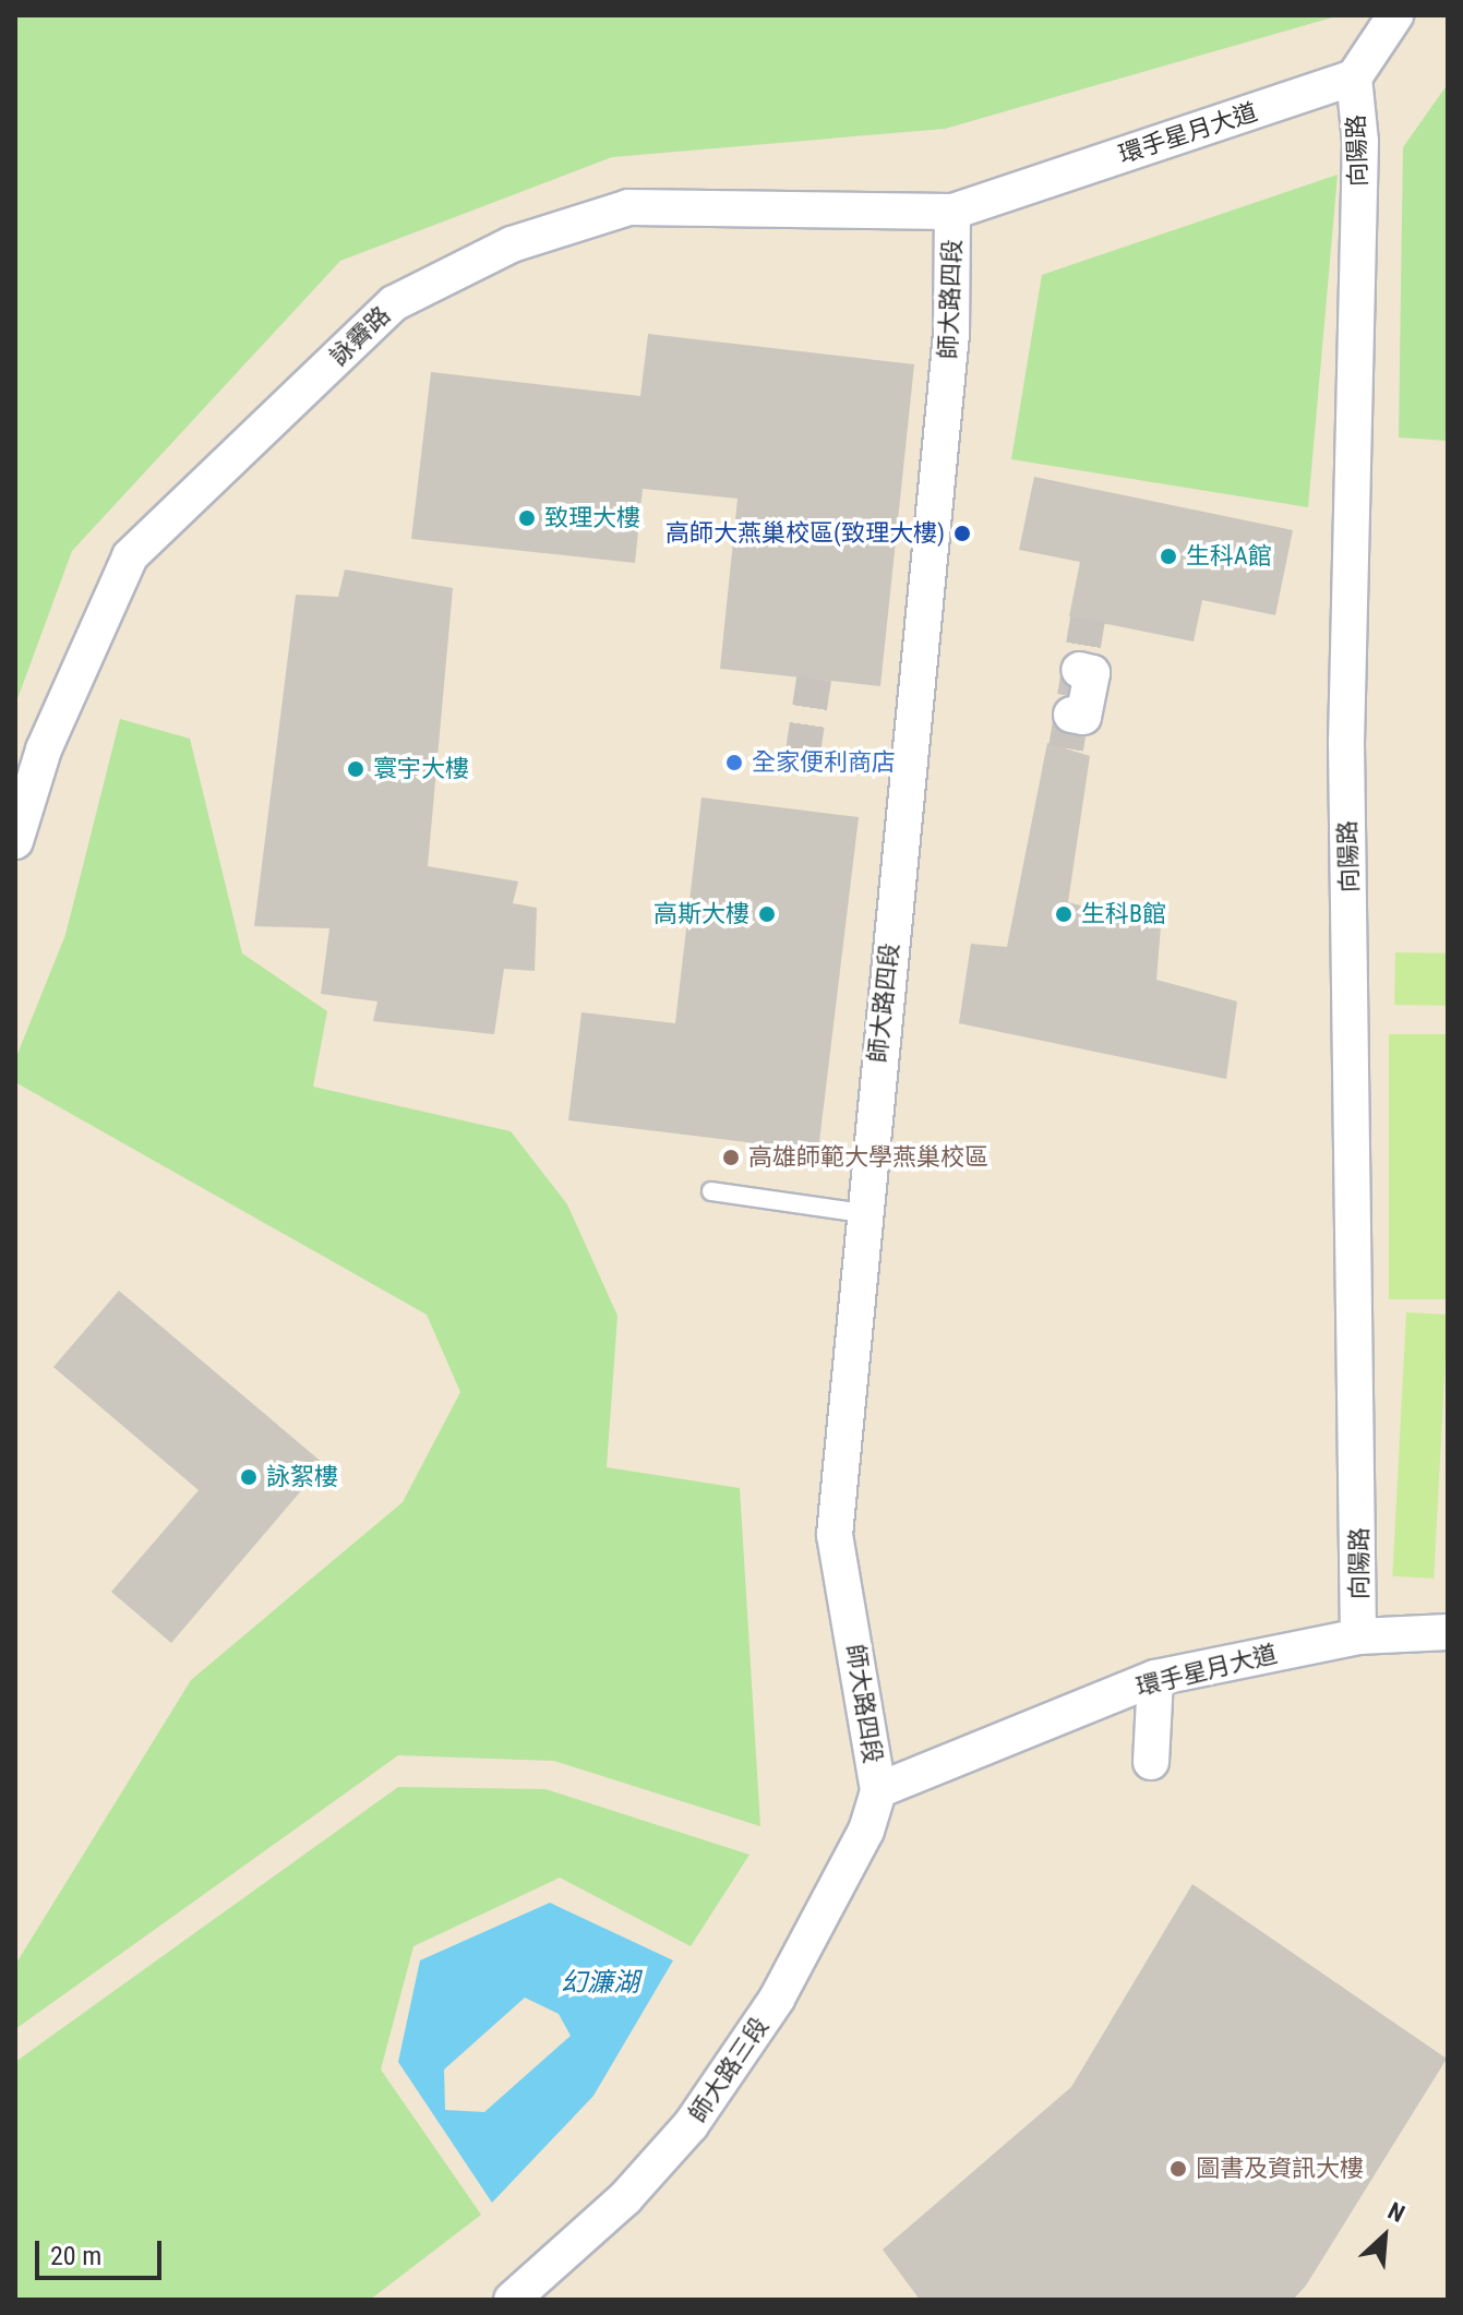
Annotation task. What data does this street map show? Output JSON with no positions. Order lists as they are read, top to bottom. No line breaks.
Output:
{"streets":{"street":["環手星月大道","向陽路","師大路四段","詠霽路","師大路三段"]},"crossings":[["環手星月大道","向陽路"],["環手星月大道","師大路四段"],["環手星月大道","詠霽路"],["環手星月大道","師大路三段"],["師大路四段","詠霽路"],["師大路四段","師大路三段"]],"water":["幻濂湖"],"places":["致理大樓","高師大燕巢校區(致理大樓)","生科A館","全家便利商店","寰宇大樓","高斯大樓","生科B館","高雄師範大學燕巢校區","詠絮樓","圖書及資訊大樓"],"scale_bar":"20 m","north":"top right"}
